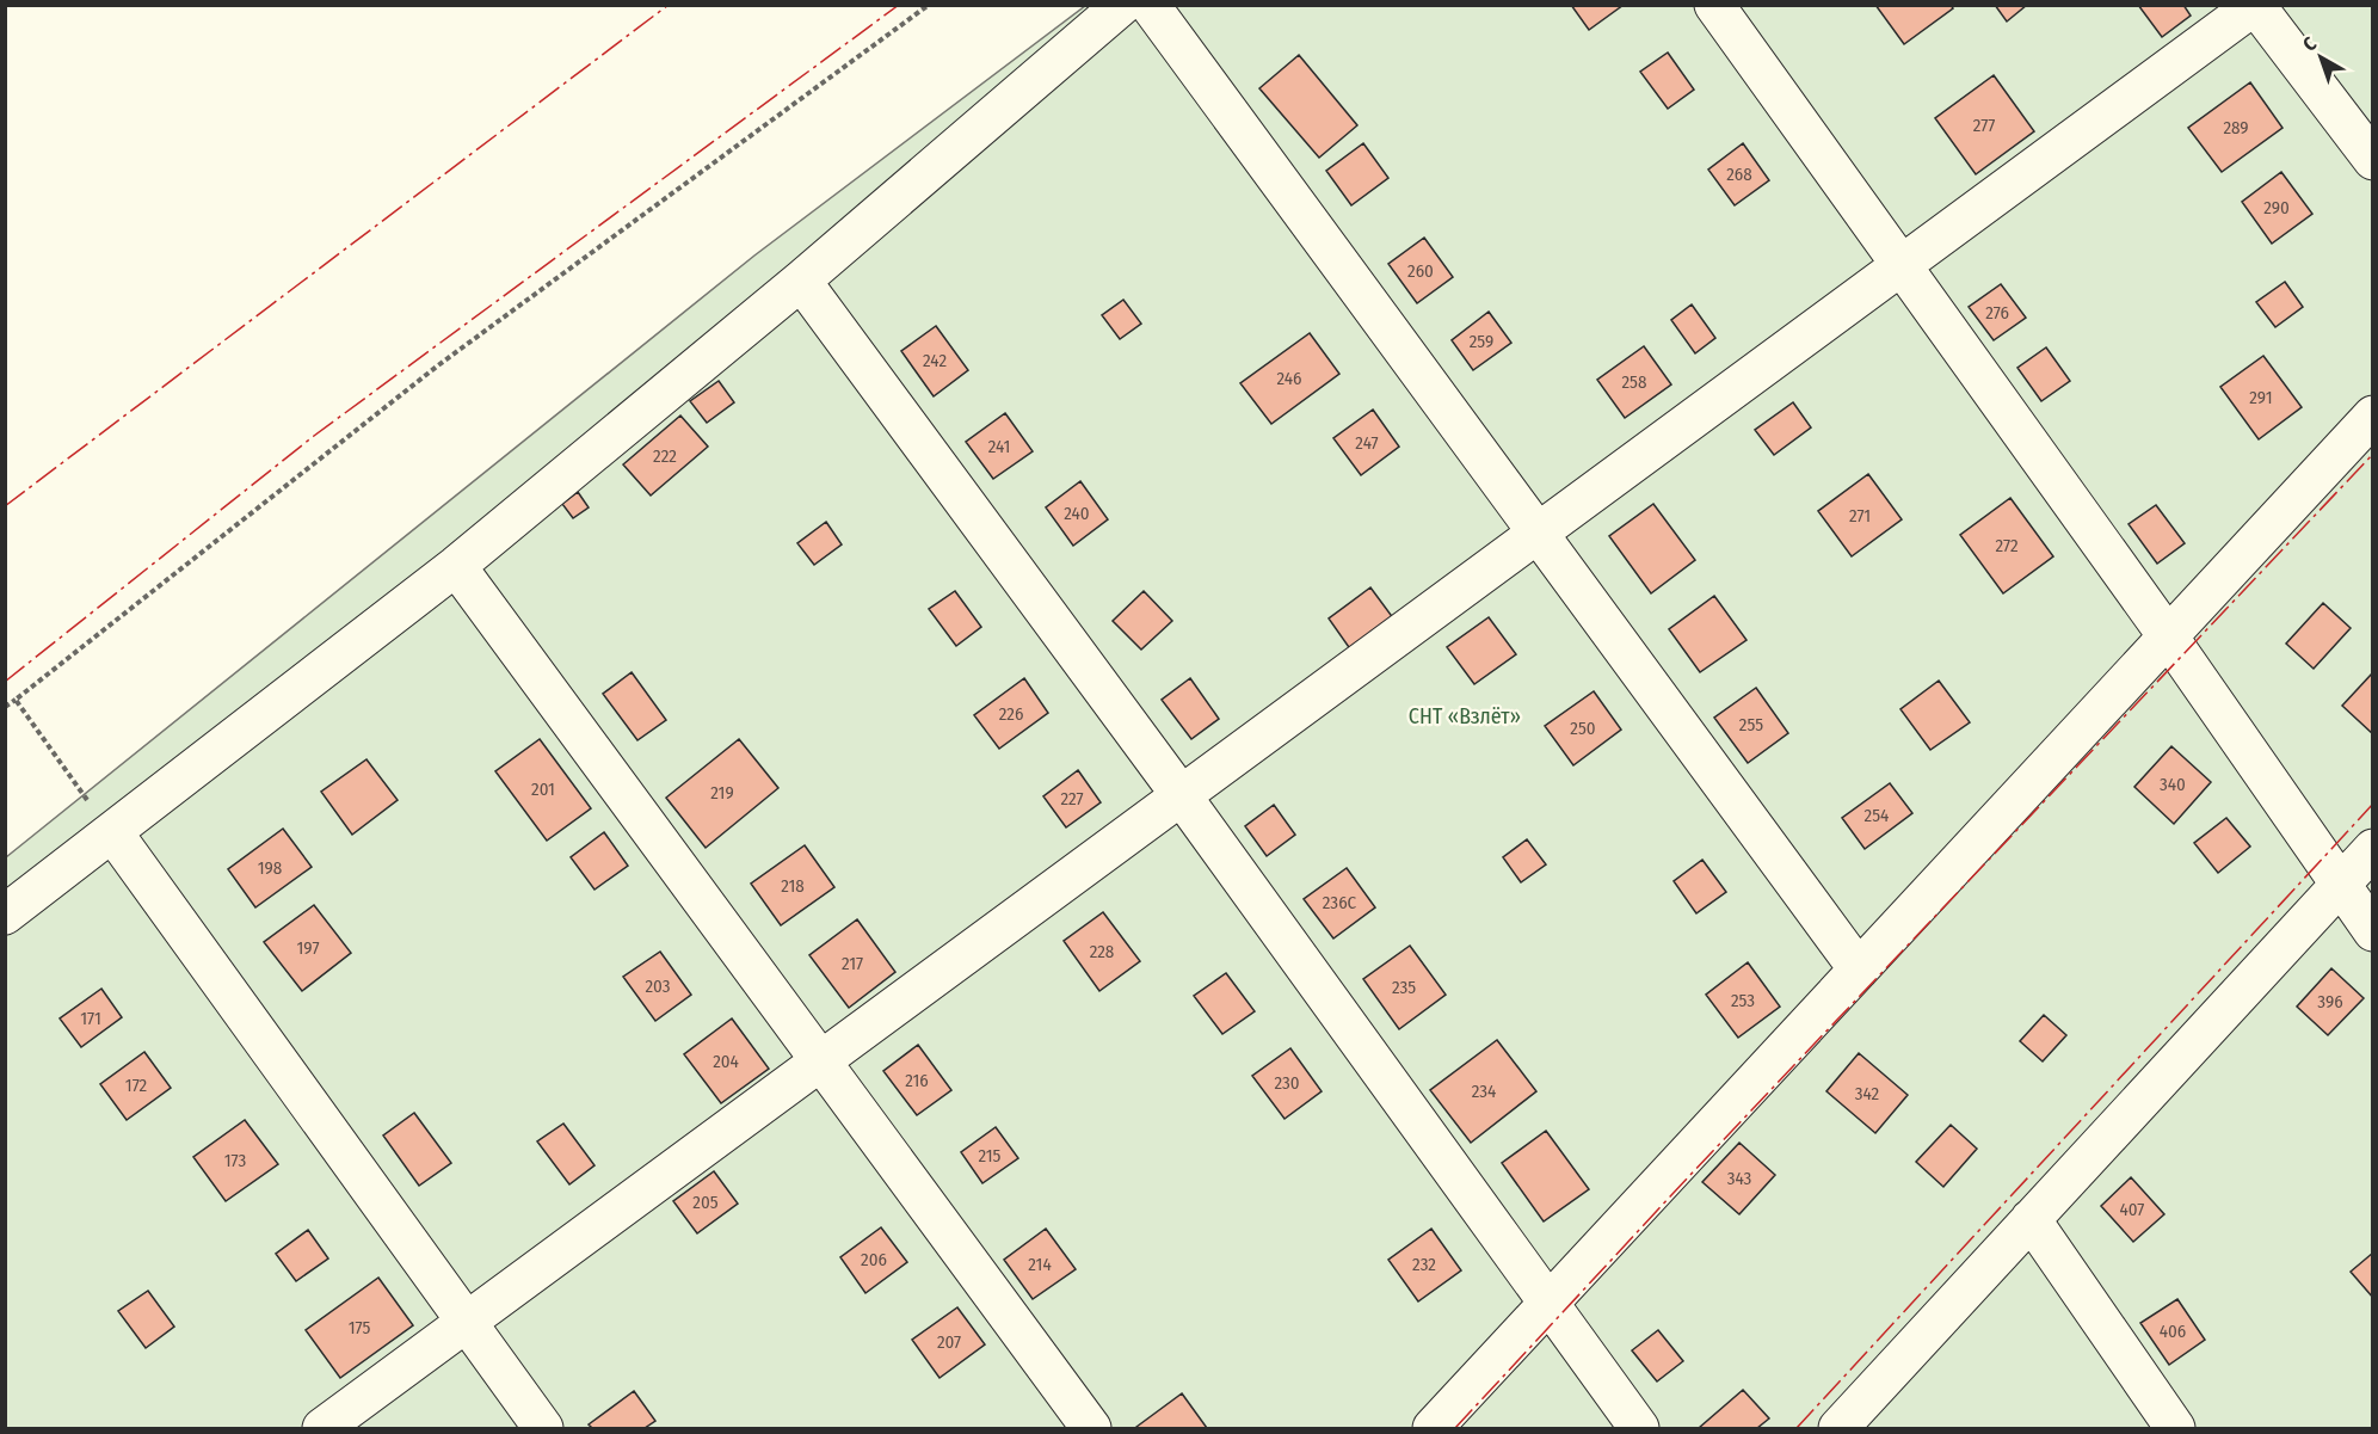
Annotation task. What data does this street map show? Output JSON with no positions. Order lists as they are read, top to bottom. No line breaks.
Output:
{"parks":["СНТ «Взлёт»"],"house_numbers":["277","289","268","290","260","276","259","242","246","258","291","247","241","222","240","271","272","226","255","250","340","201","219","227","254","198","218","236С","197","228","217","203","235","253","396","171","204","216","230","172","234","342","215","173","343","205","407","206","214","232","175","406","207"],"north":"top left"}
